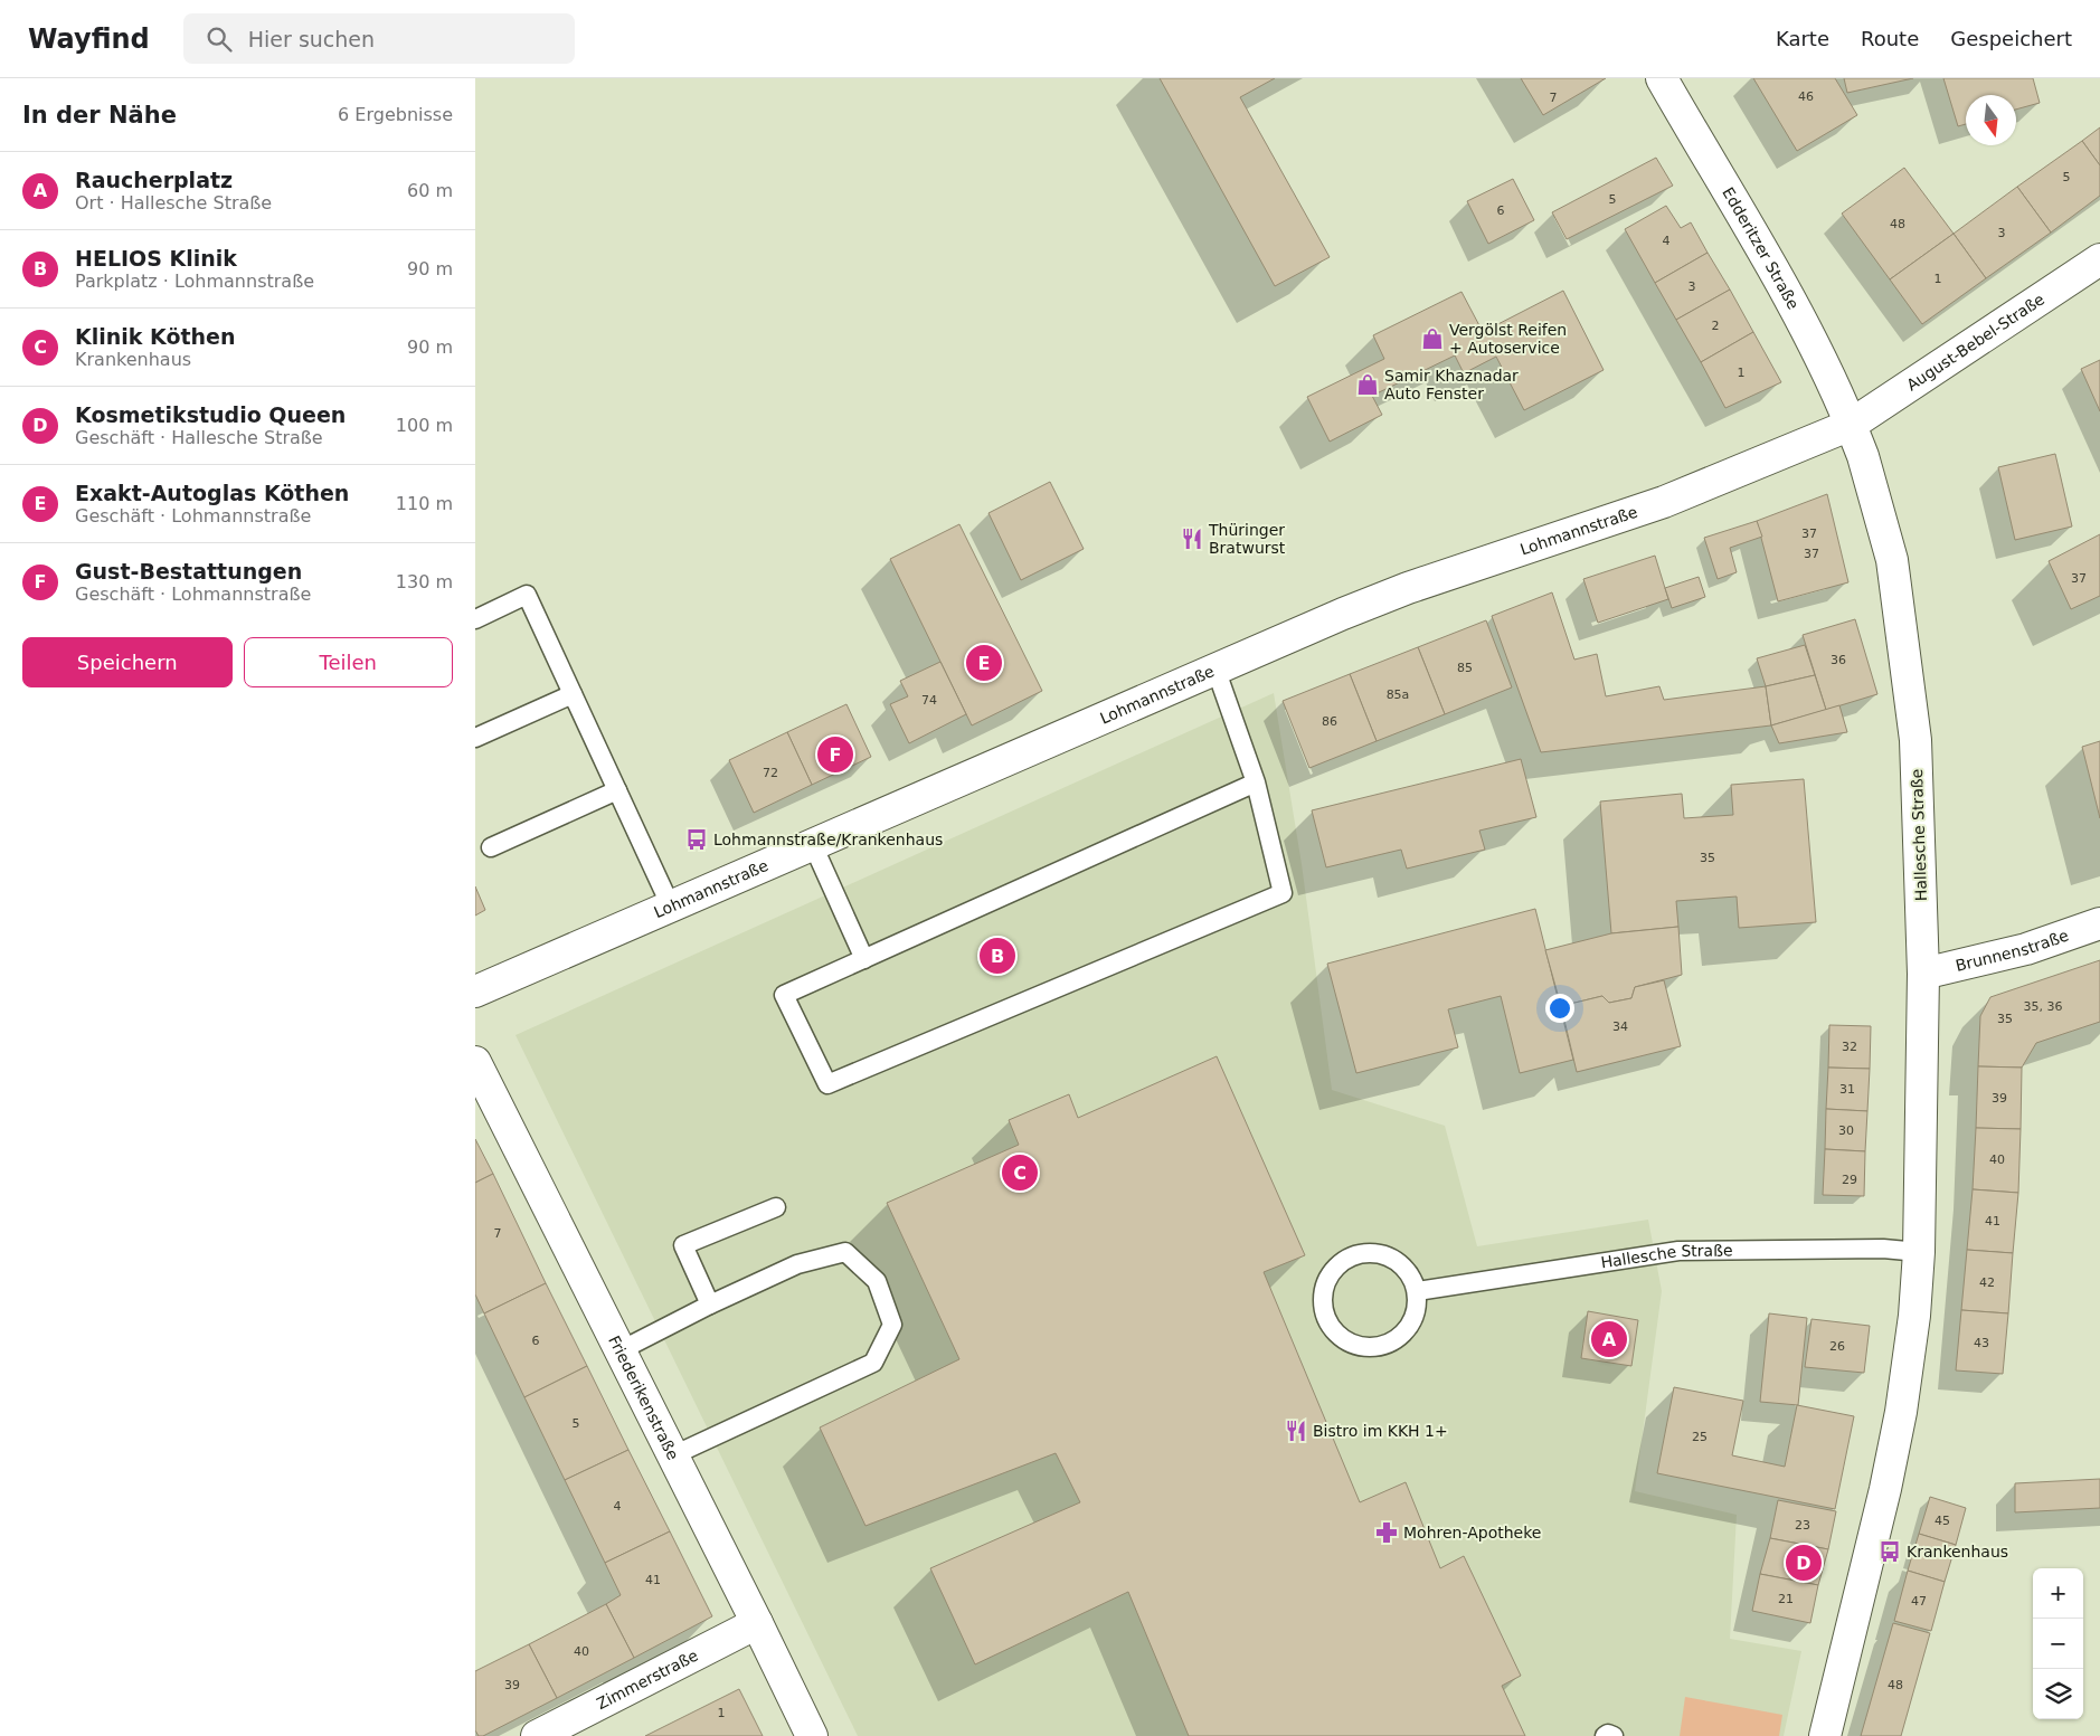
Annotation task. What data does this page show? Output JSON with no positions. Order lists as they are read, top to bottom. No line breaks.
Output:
{"streets":{"street":["Edderitzer Straße","August-Bebel-Straße","Lohmannstraße","Hallesche Straße","Brunnenstraße","Friederikenstraße","Zimmerstraße"]},"crossings":[["Edderitzer Straße","August-Bebel-Straße"],["Edderitzer Straße","Lohmannstraße"],["Edderitzer Straße","Hallesche Straße"],["August-Bebel-Straße","Lohmannstraße"],["August-Bebel-Straße","Hallesche Straße"],["Lohmannstraße","Hallesche Straße"],["Hallesche Straße","Brunnenstraße"],["Friederikenstraße","Zimmerstraße"]],"places":{"shop":["Vergölst Reifen + Autoservice","Samir Khaznadar Auto Fenster"],"restaurant":["Thüringer Bratwurst","Bistro im KKH 1+"],"bus stop":["Lohmannstraße/Krankenhaus","Krankenhaus"],"pharmacy":["Mohren-Apotheke"]},"house_numbers":["46","7","5","5","6","48","3","4","1","3","2","1","37","37","37","36","85","85a","74","86","72","35","35, 36","35","34","32","31","39","30","40","29","41","7","42","6","43","26","5","25","4","45","23","41","21","47","40","39","48","1"],"north":"bottom","page":{"header":"Wayfind","search":"Hier suchen","nav":["Karte","Route","Gespeichert"],"heading":["In der Nähe","6 Ergebnisse"],"list":[{"mark":"A","name":"Raucherplatz","note":"Ort · Hallesche Straße","value":"60 m"},{"mark":"B","name":"HELIOS Klinik","note":"Parkplatz · Lohmannstraße","value":"90 m"},{"mark":"C","name":"Klinik Köthen","note":"Krankenhaus","value":"90 m"},{"mark":"D","name":"Kosmetikstudio Queen","note":"Geschäft · Hallesche Straße","value":"100 m"},{"mark":"E","name":"Exakt-Autoglas Köthen","note":"Geschäft · Lohmannstraße","value":"110 m"},{"mark":"F","name":"Gust-Bestattungen","note":"Geschäft · Lohmannstraße","value":"130 m"}],"buttons":["Speichern","Teilen"],"pins":["E","F","B","C","A","D"],"map_buttons":["+","−"]}}
